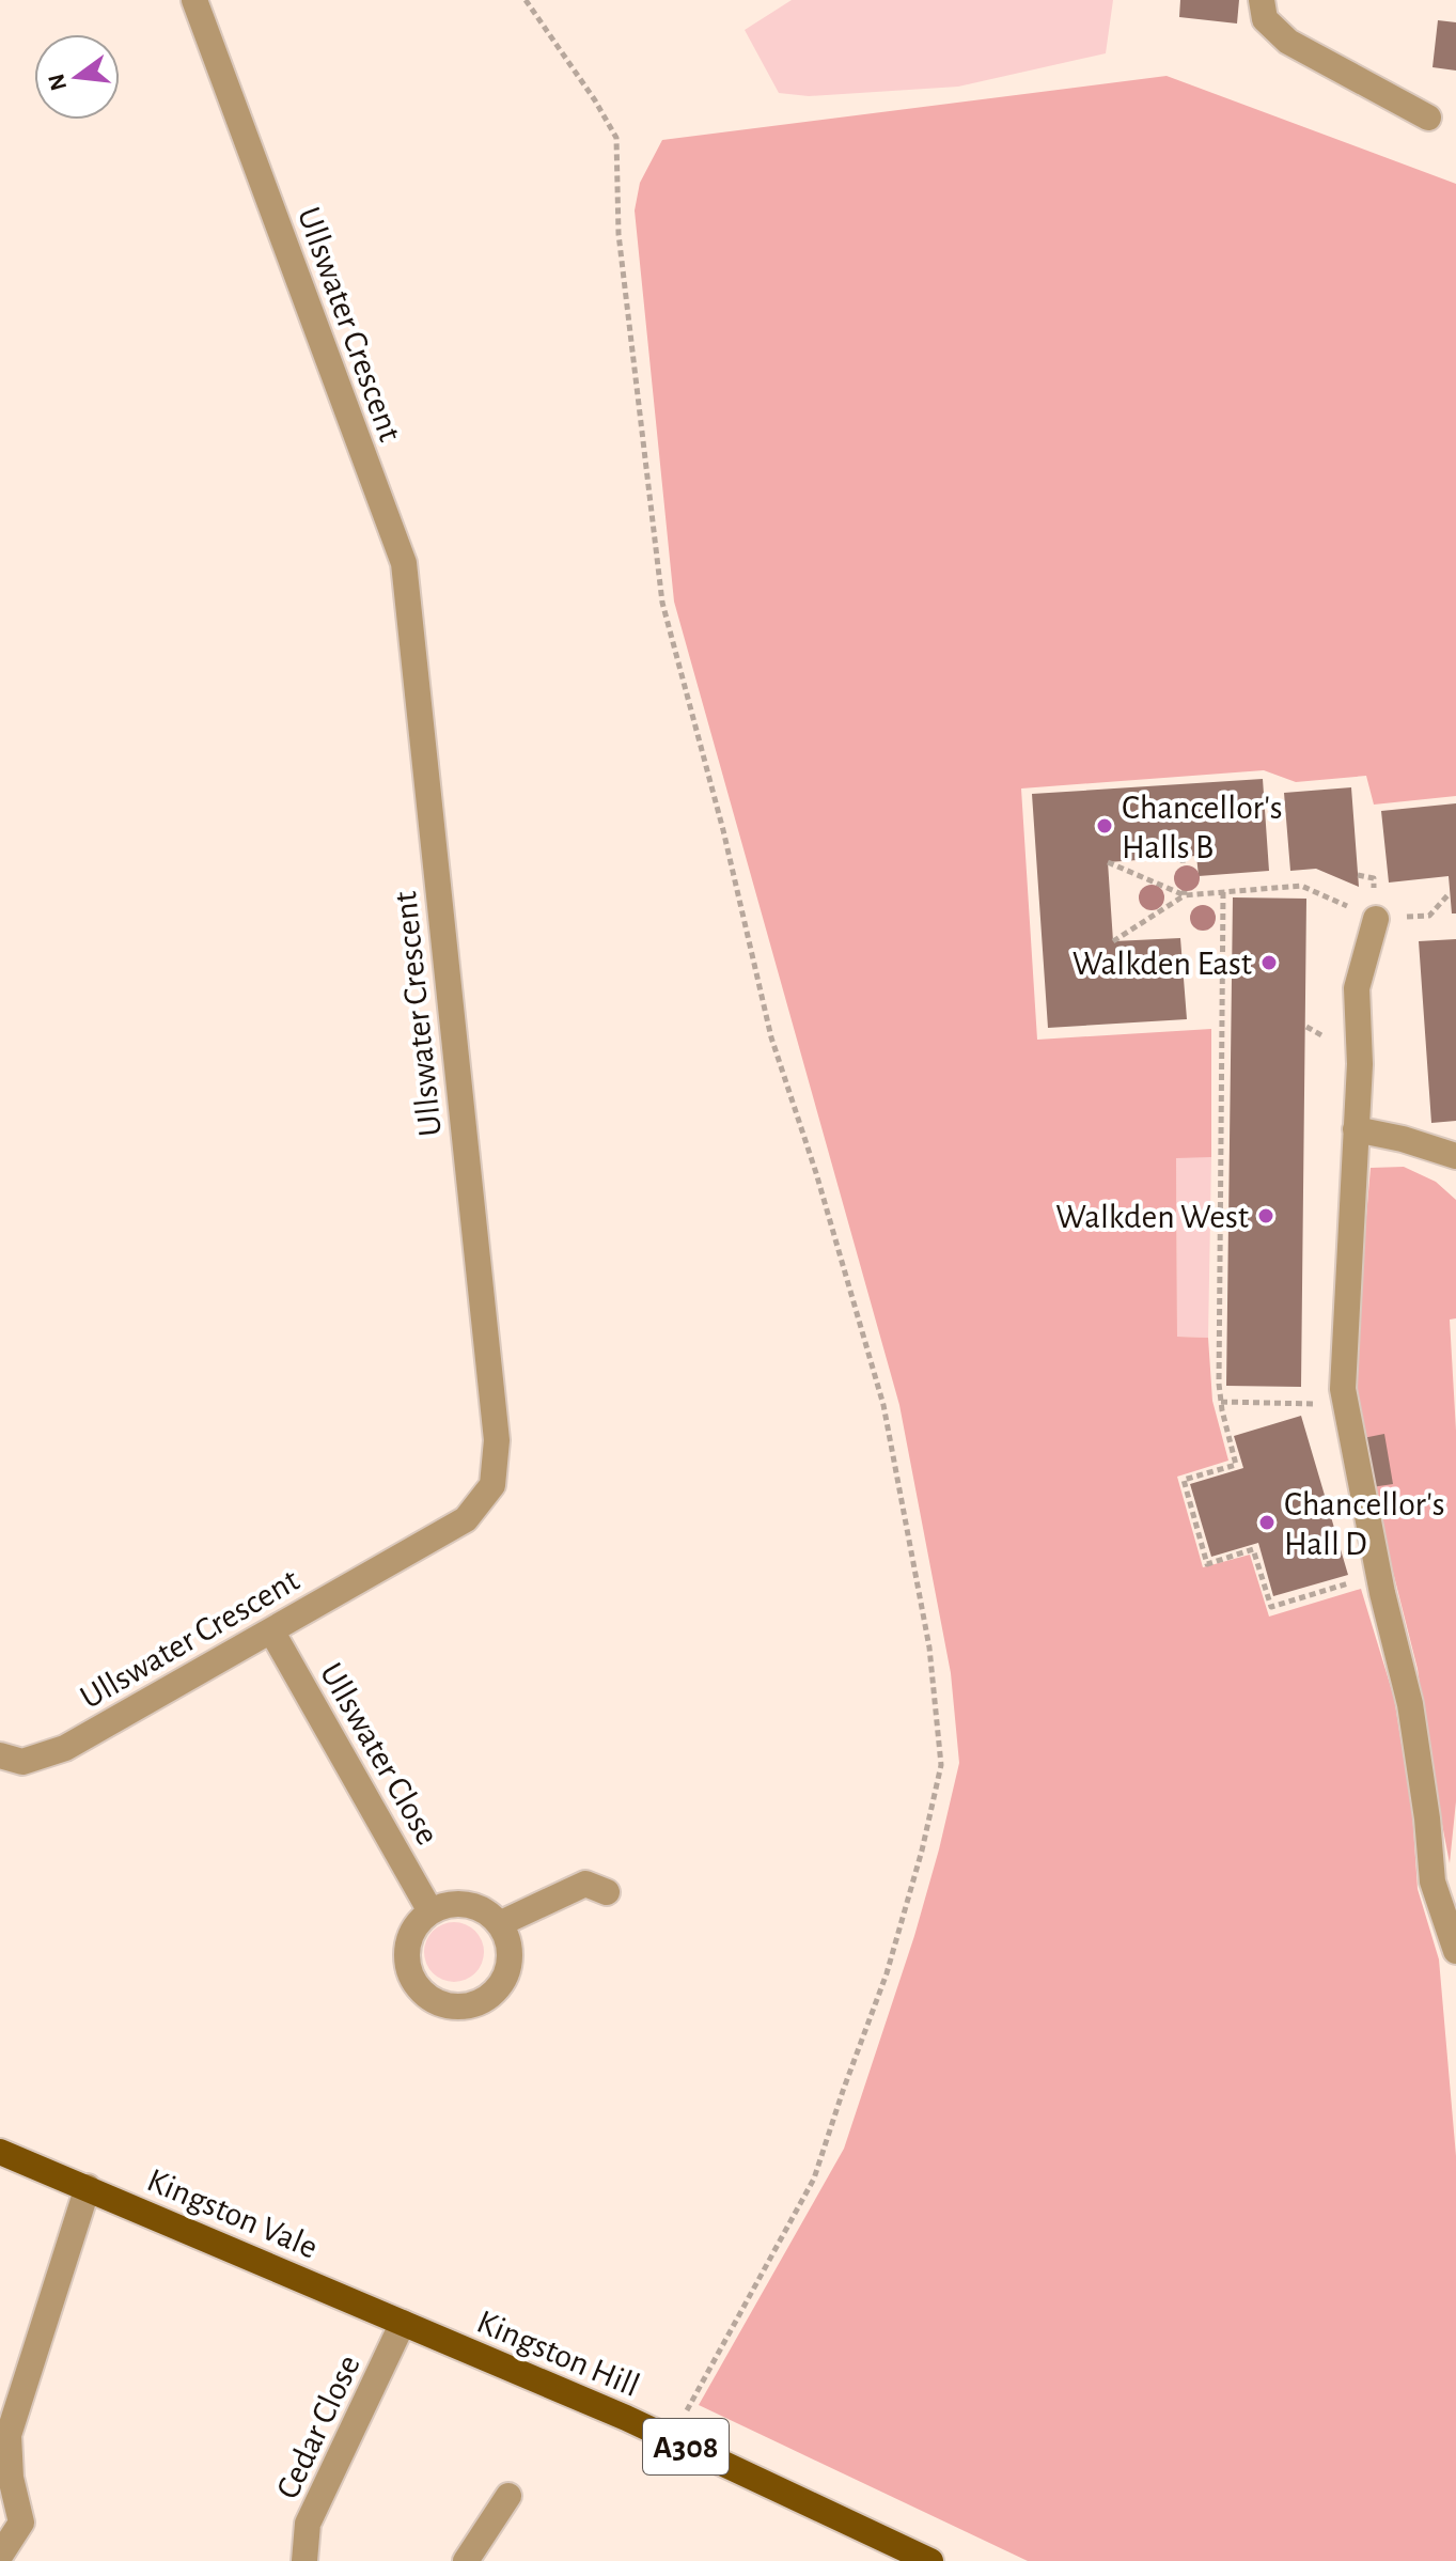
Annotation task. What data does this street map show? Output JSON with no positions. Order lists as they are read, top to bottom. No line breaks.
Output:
{"streets":{"main road":["Kingston Vale","Kingston Hill","A308"],"street":["Ullswater Crescent","Ullswater Close","Cedar Close"]},"crossings":[["Ullswater Crescent","Ullswater Close"],["Kingston Vale","Kingston Hill"],["Kingston Vale","Cedar Close"]],"places":["Chancellor's Halls B","Walkden East","Walkden West","Chancellor's Hall D"],"north":"left"}
